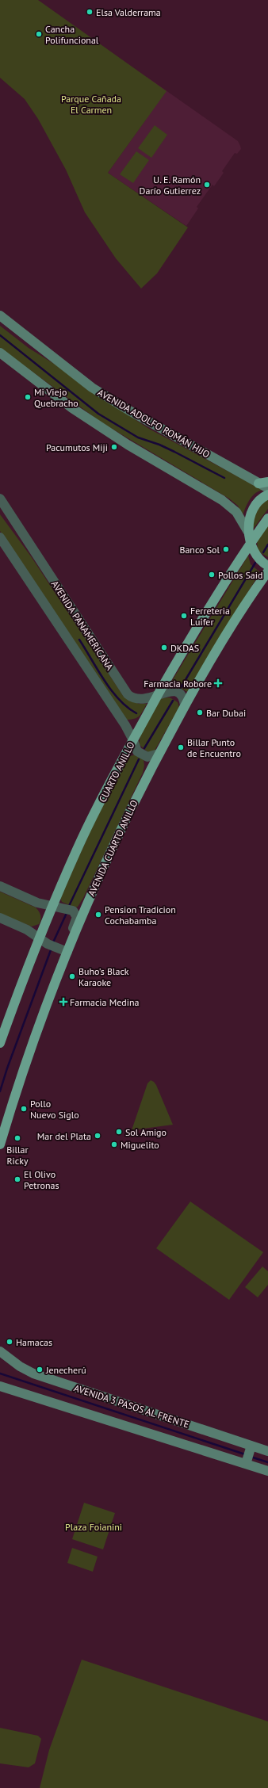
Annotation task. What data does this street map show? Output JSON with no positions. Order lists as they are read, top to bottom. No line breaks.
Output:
{"streets":{"highway":["CUARTO ANILLO","AVENIDA CUARTO ANILLO"],"main road":["AVENIDA ADOLFO ROMÁN HIJO","AVENIDA 3 PASOS AL FRENTE"],"street":["AVENIDA PANAMERICANA"]},"crossings":[["AVENIDA PANAMERICANA","CUARTO ANILLO"],["AVENIDA PANAMERICANA","AVENIDA CUARTO ANILLO"]],"parks":["Parque Cañada El Carmen","Plaza Foianini"],"places":{"other":["Elsa Valderrama","Cancha Polifuncional","U. E. Ramón Darío Gutierrez","Mi Viejo Quebracho","Pacumutos Miji","Banco Sol","Pollos Said","Ferreteria Luifer","DKDAS","Bar Dubai","Billar Punto de Encuentro","Pension Tradicion Cochabamba","Buho's Black Karaoke","Pollo Nuevo Siglo","Sol Amigo","Mar del Plata","Billar Ricky","Miguelito","El Olivo Petronas","Hamacas","Jenecherú"],"health":["Farmacia Robore","Farmacia Medina"]}}
